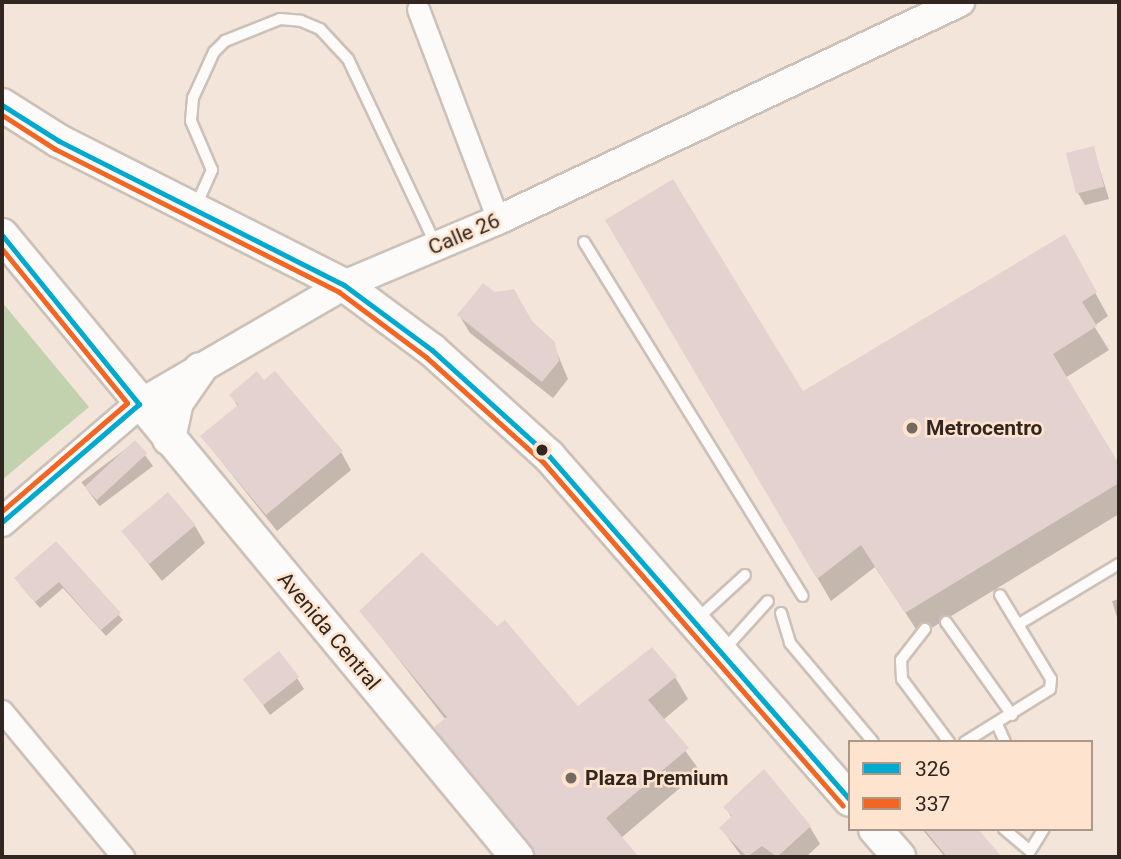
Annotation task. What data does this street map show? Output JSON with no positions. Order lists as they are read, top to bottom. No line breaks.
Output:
{"streets":{"main road":["Calle 26","Avenida Central"]},"crossings":[["Calle 26","Avenida Central"]],"places":["Metrocentro","Plaza Premium"],"lines":["transit line 326","transit line 337"],"legend":["326","337"]}
